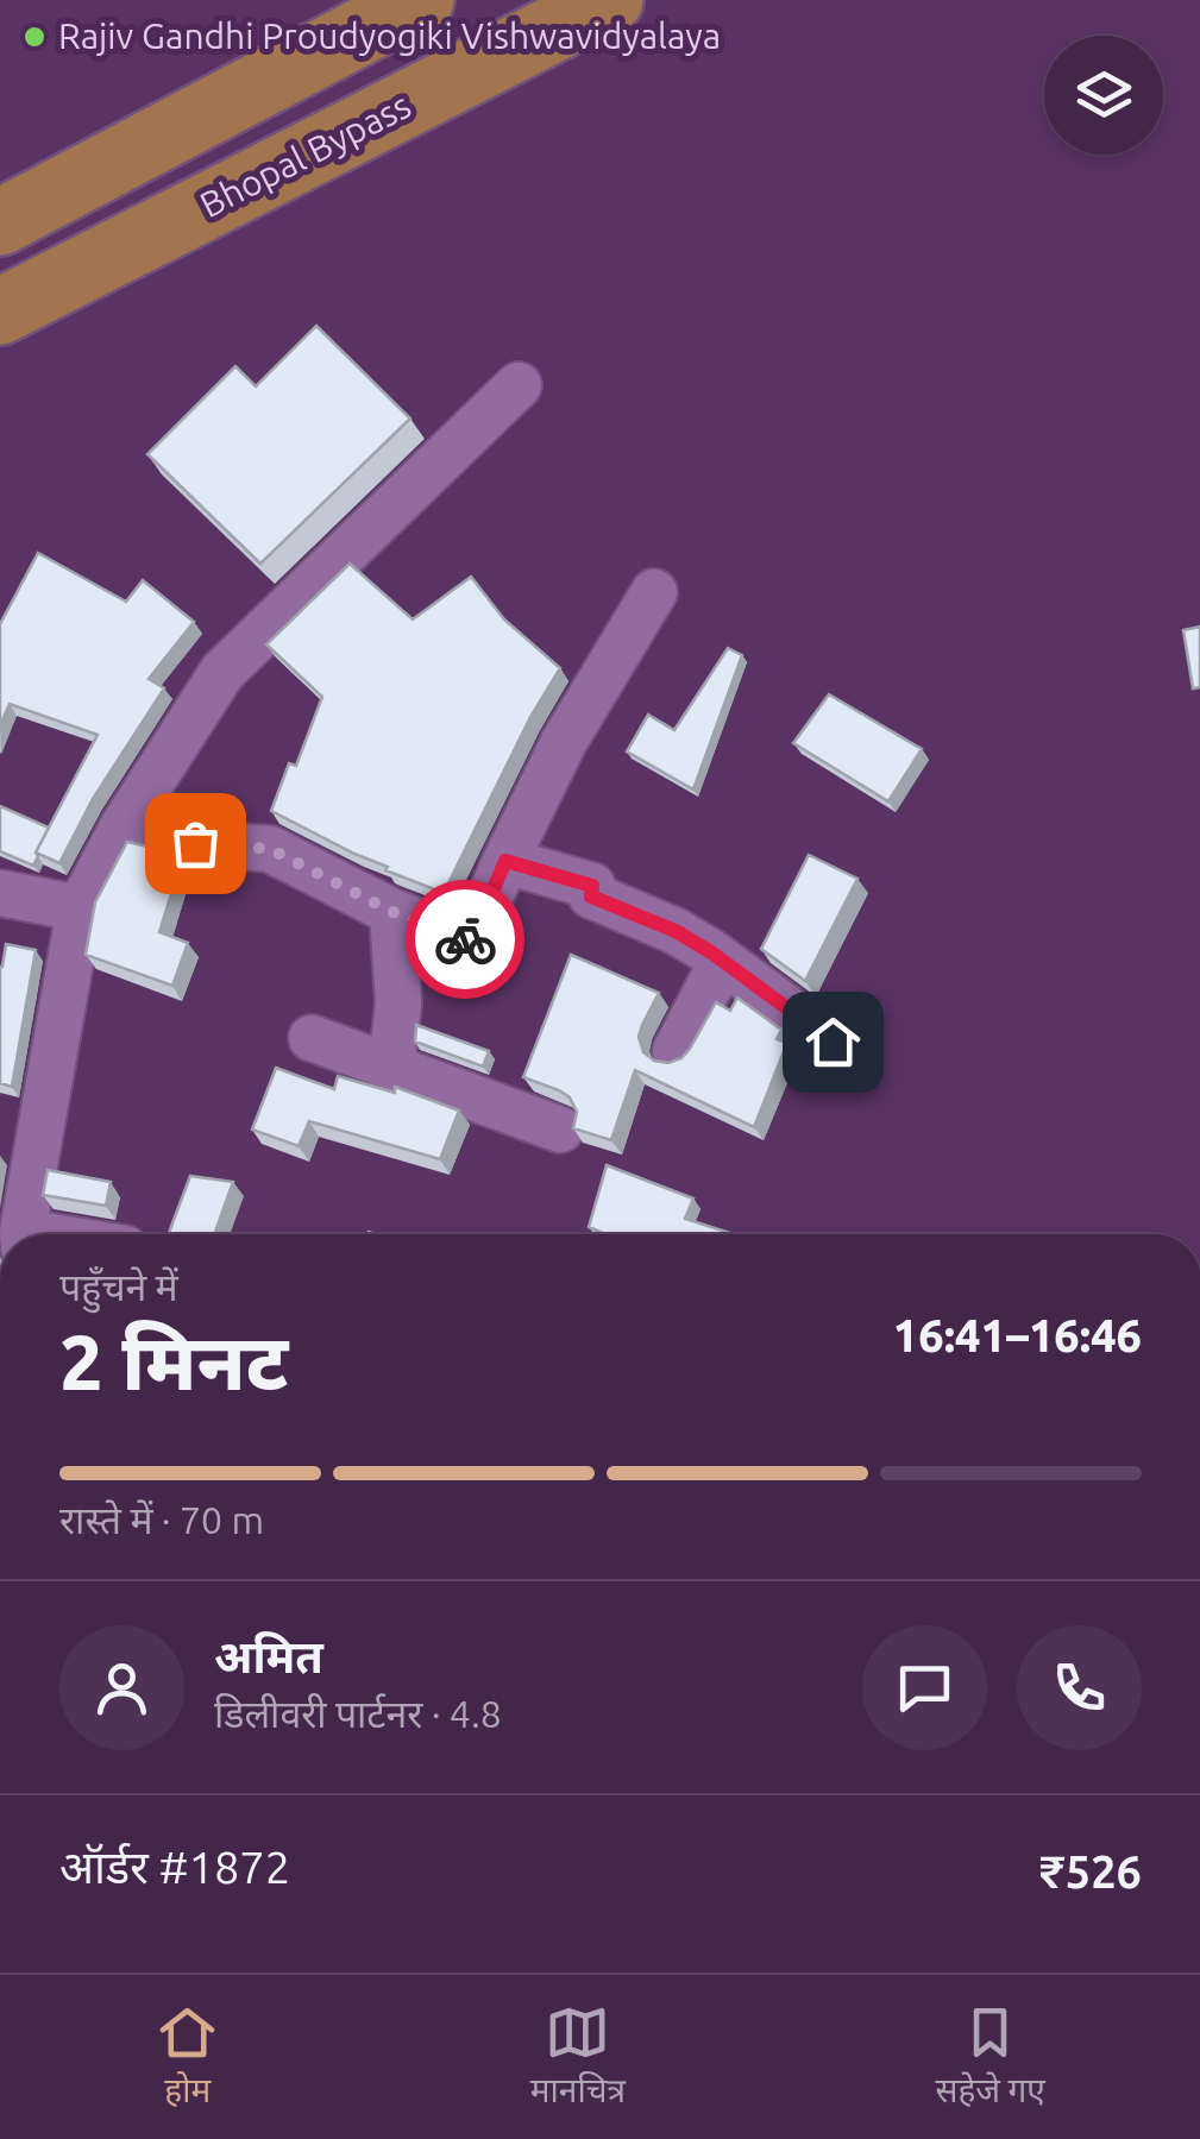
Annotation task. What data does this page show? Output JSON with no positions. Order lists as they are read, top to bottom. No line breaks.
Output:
{"streets":{"main road":["Bhopal Bypass"]},"places":["Rajiv Gandhi Proudyogiki Vishwavidyalaya"],"page":{"heading":["2 मिनट","पहुँचने में","16:41–16:46"],"panel":["अमित","डिलीवरी पार्टनर · 4.8","ऑर्डर #1872","₹526"],"bar":"रास्ते में · 70 m","tabs":["होम","मानचित्र","सहेजे गए"]}}
